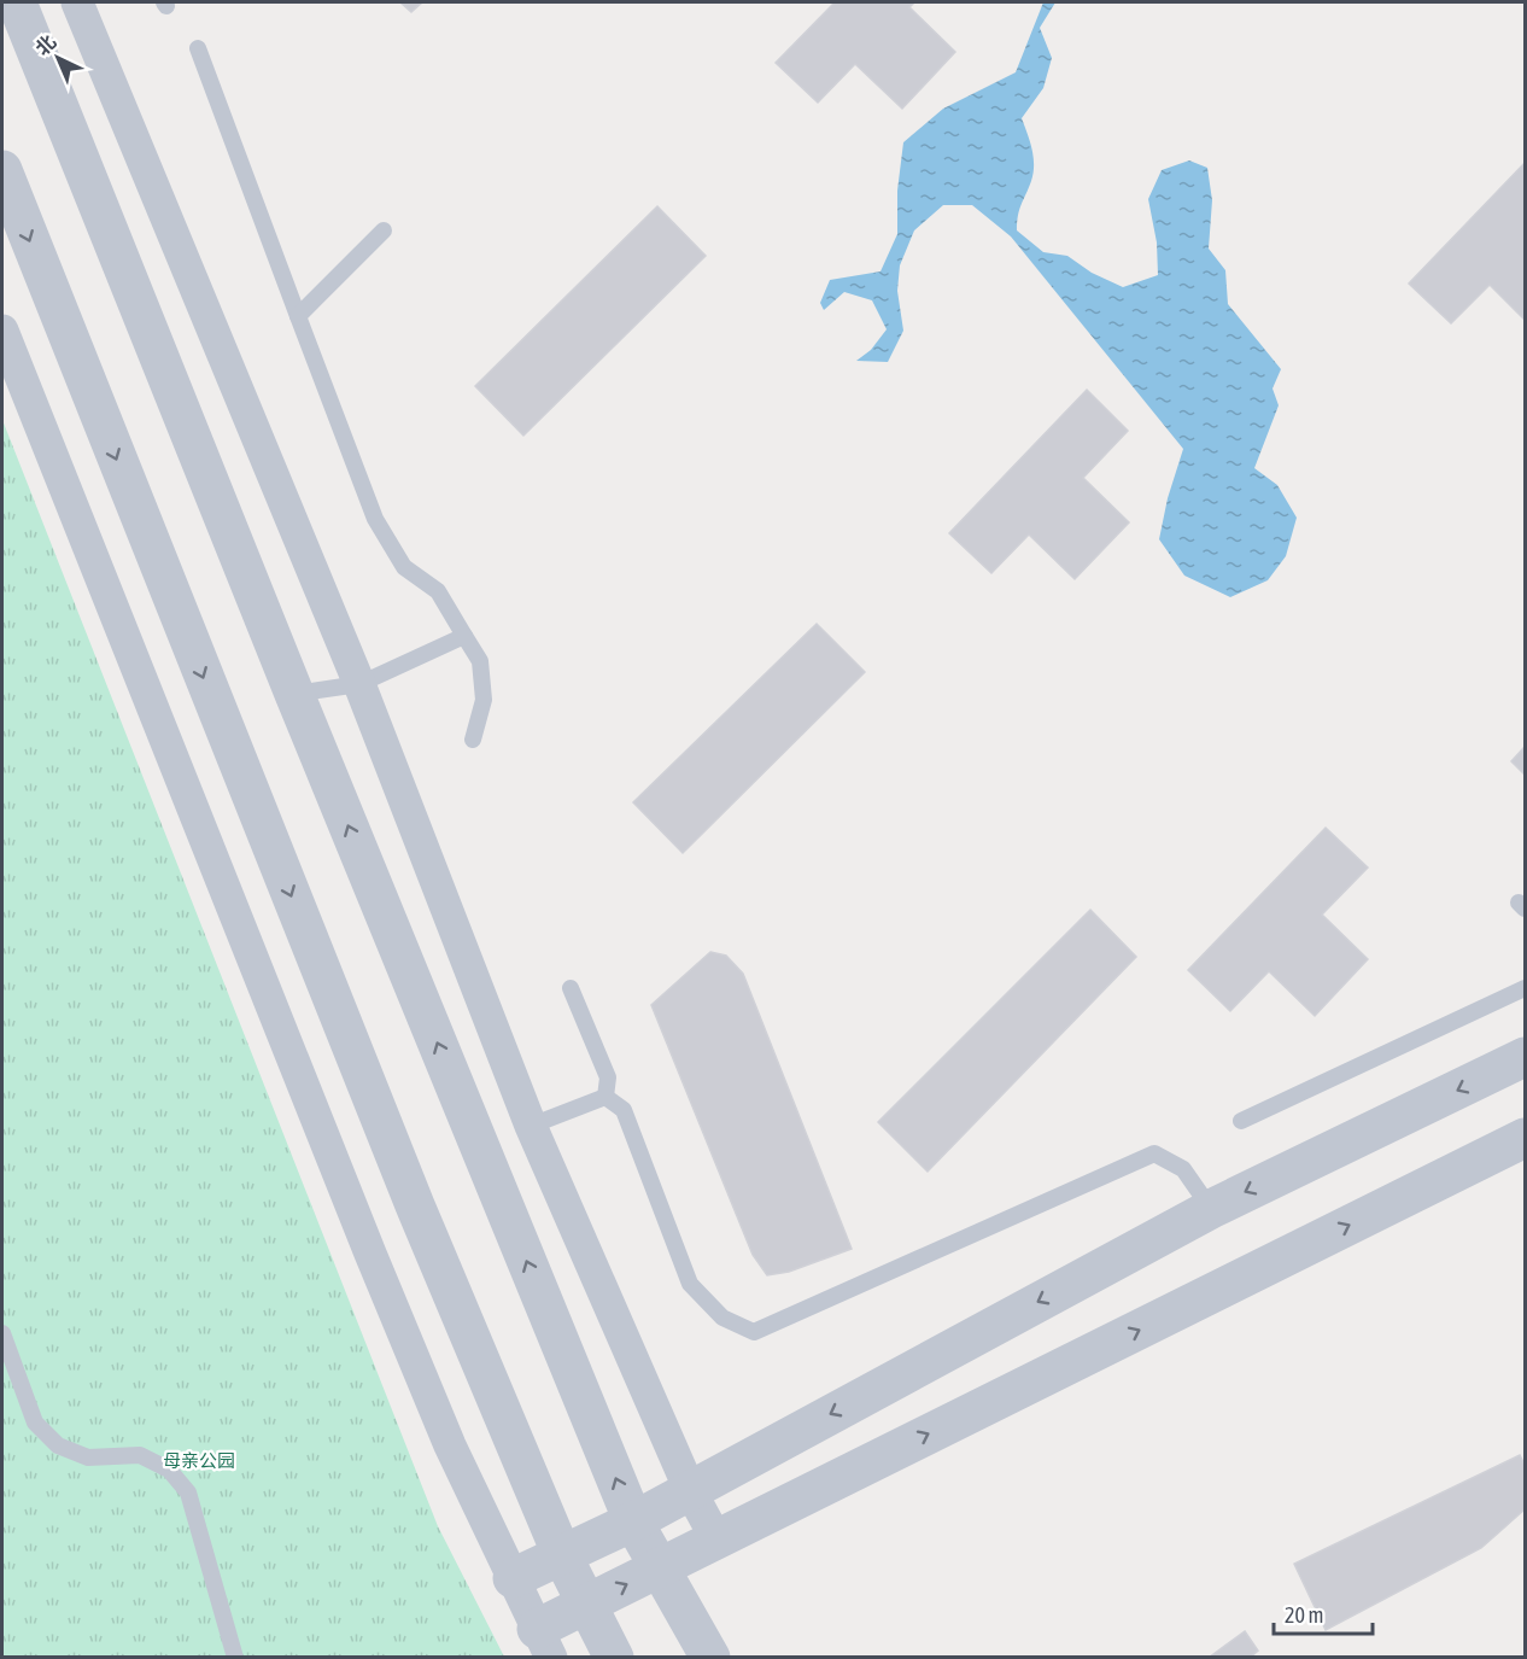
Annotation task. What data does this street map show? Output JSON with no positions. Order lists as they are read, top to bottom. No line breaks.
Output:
{"parks":["母亲公园"],"scale_bar":"20 m","north":"top left"}
